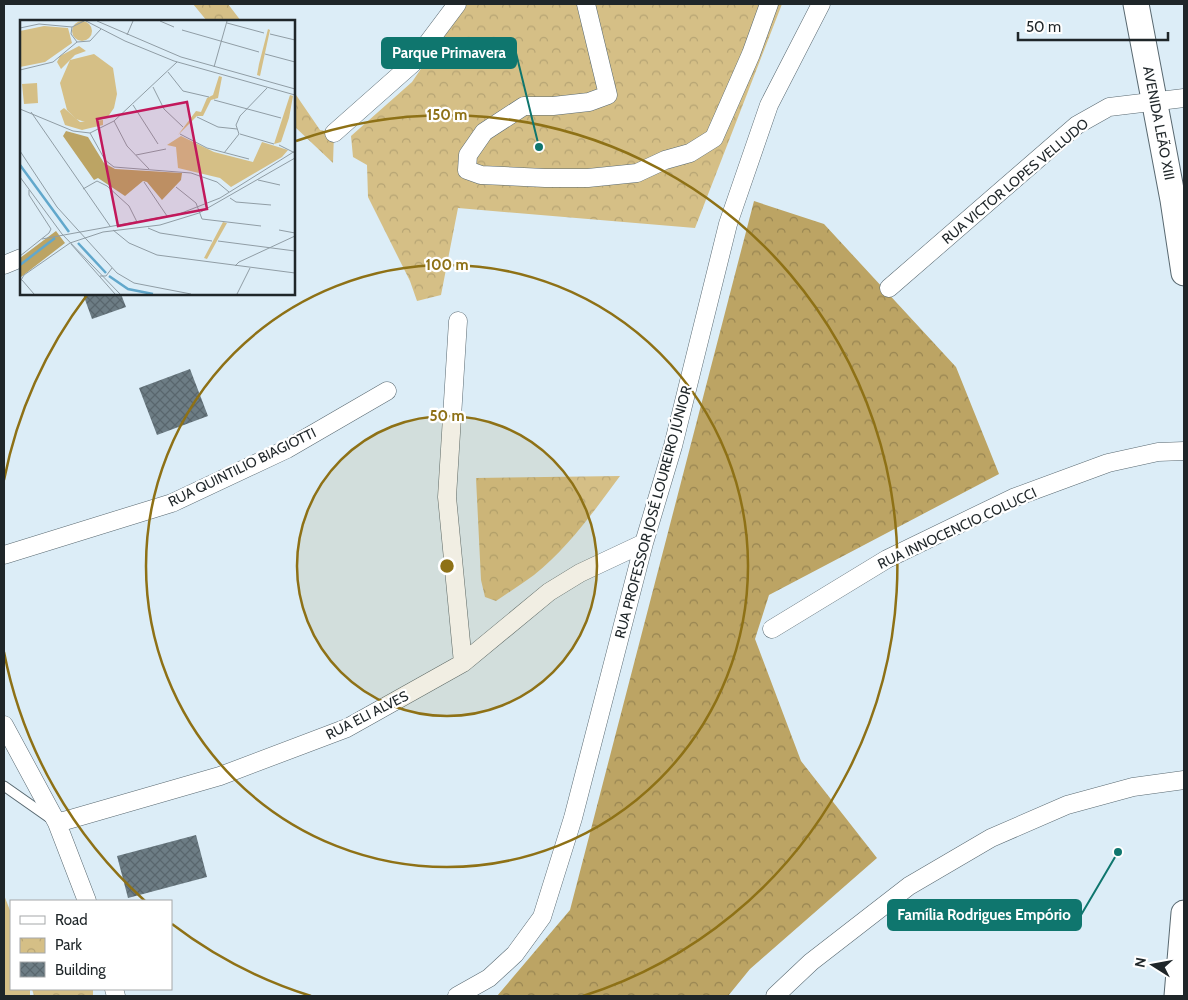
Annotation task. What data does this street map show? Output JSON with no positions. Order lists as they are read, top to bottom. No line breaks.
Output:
{"streets":{"main road":["AVENIDA LEÃO XIII"],"street":["RUA VICTOR LOPES VELLUDO","RUA QUINTILIO BIAGIOTTI","RUA PROFESSOR JOSÉ LOUREIRO JÚNIOR","RUA INNOCENCIO COLUCCI","RUA ELI ALVES"]},"crossings":[["AVENIDA LEÃO XIII","RUA VICTOR LOPES VELLUDO"],["RUA PROFESSOR JOSÉ LOUREIRO JÚNIOR","RUA ELI ALVES"]],"places":["Parque Primavera","Família Rodrigues Empório"],"legend":["Road","Park","Building"],"scale_bar":"50 m","north":"left","rings":["150 m","100 m","50 m"]}
